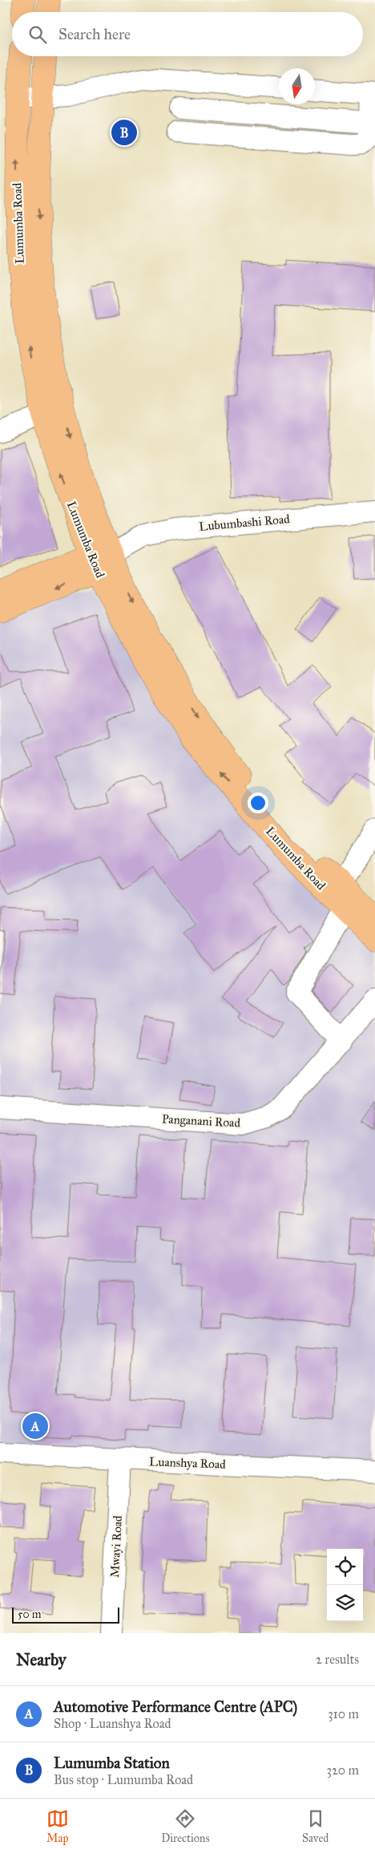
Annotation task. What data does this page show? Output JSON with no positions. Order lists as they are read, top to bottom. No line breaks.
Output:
{"streets":{"main road":["Lumumba Road"],"street":["Lubumbashi Road","Panganani Road","Luanshya Road","Mwayi Road"]},"crossings":[["Lumumba Road","Lubumbashi Road"],["Luanshya Road","Mwayi Road"]],"scale_bar":"50 m","north":"bottom","page":{"search":"Search here","pins":["B","A"],"scale":"50 m","heading":["Nearby","2 results"],"list":[{"mark":"A","name":"Automotive Performance Centre (APC)","note":"Shop · Luanshya Road","value":"310 m"},{"mark":"B","name":"Lumumba Station","note":"Bus stop · Lumumba Road","value":"320 m"}],"nav":["Map","Directions","Saved"]}}
